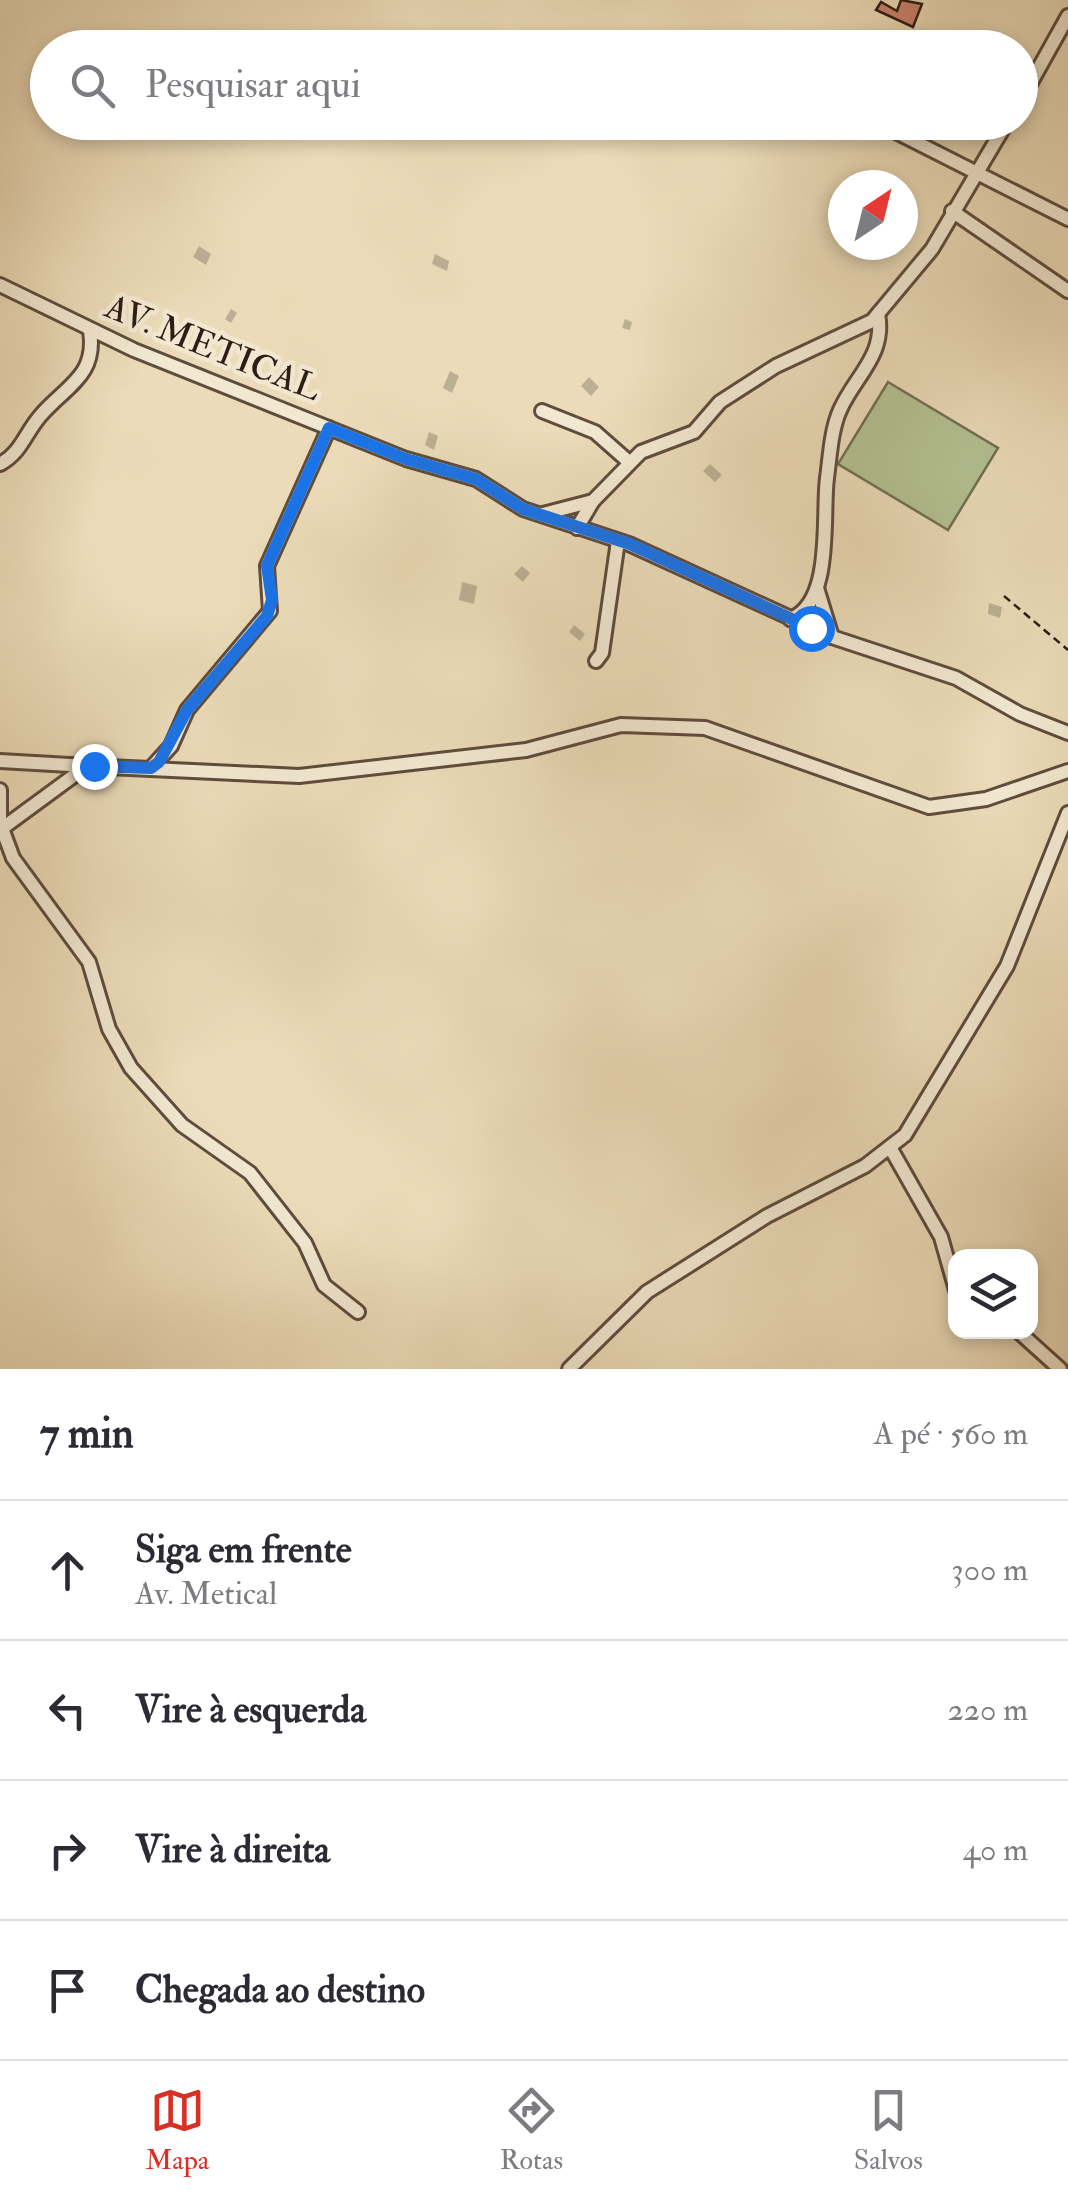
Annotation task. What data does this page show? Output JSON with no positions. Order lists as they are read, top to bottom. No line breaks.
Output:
{"streets":{"street":["AV. METICAL"]},"north":"top right","page":{"search":"Pesquisar aqui","heading":["7 min","A pé · 560 m"],"list":[["Siga em frente","Av. Metical","300 m"],["Vire à esquerda","220 m"],["Vire à direita","40 m"],"Chegada ao destino"],"nav":["Mapa","Rotas","Salvos"]}}
